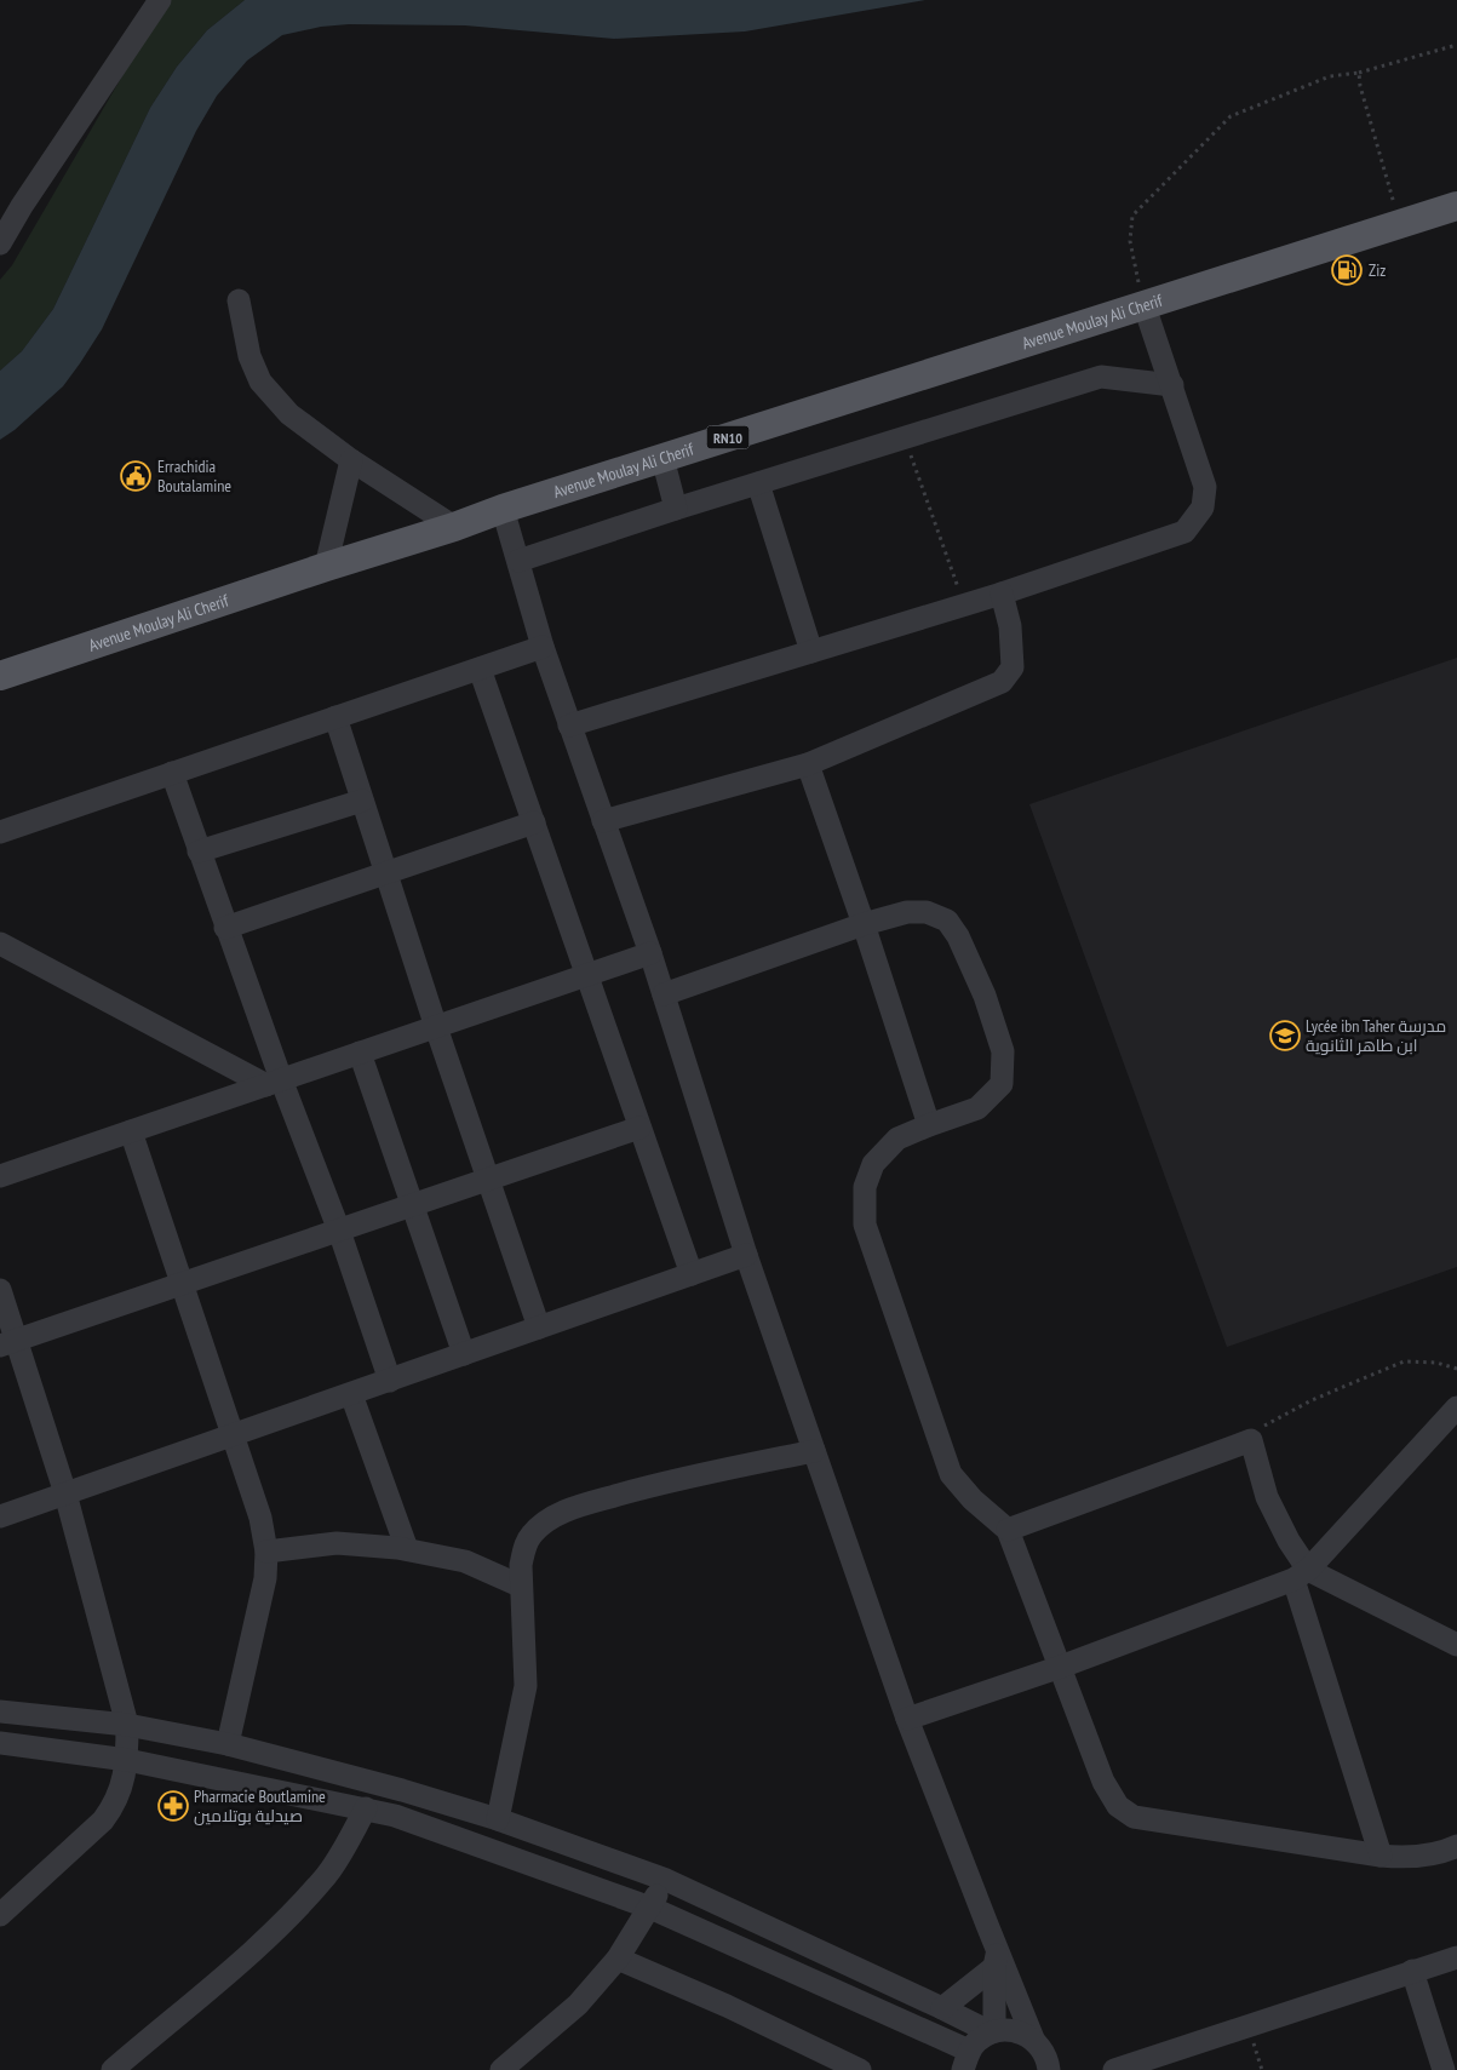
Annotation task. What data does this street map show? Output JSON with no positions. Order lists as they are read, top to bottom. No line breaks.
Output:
{"streets":{"main road":["Avenue Moulay Ali Cherif","RN10"]},"places":{"fuel station":["Ziz"],"public building":["Errachidia Boutalamine"],"school or university":["Lycée ibn Taher مدرسة ابن طاهر الثانوية"],"pharmacy":["Pharmacie Boutlamine صيدلية بوتلامين"]}}
